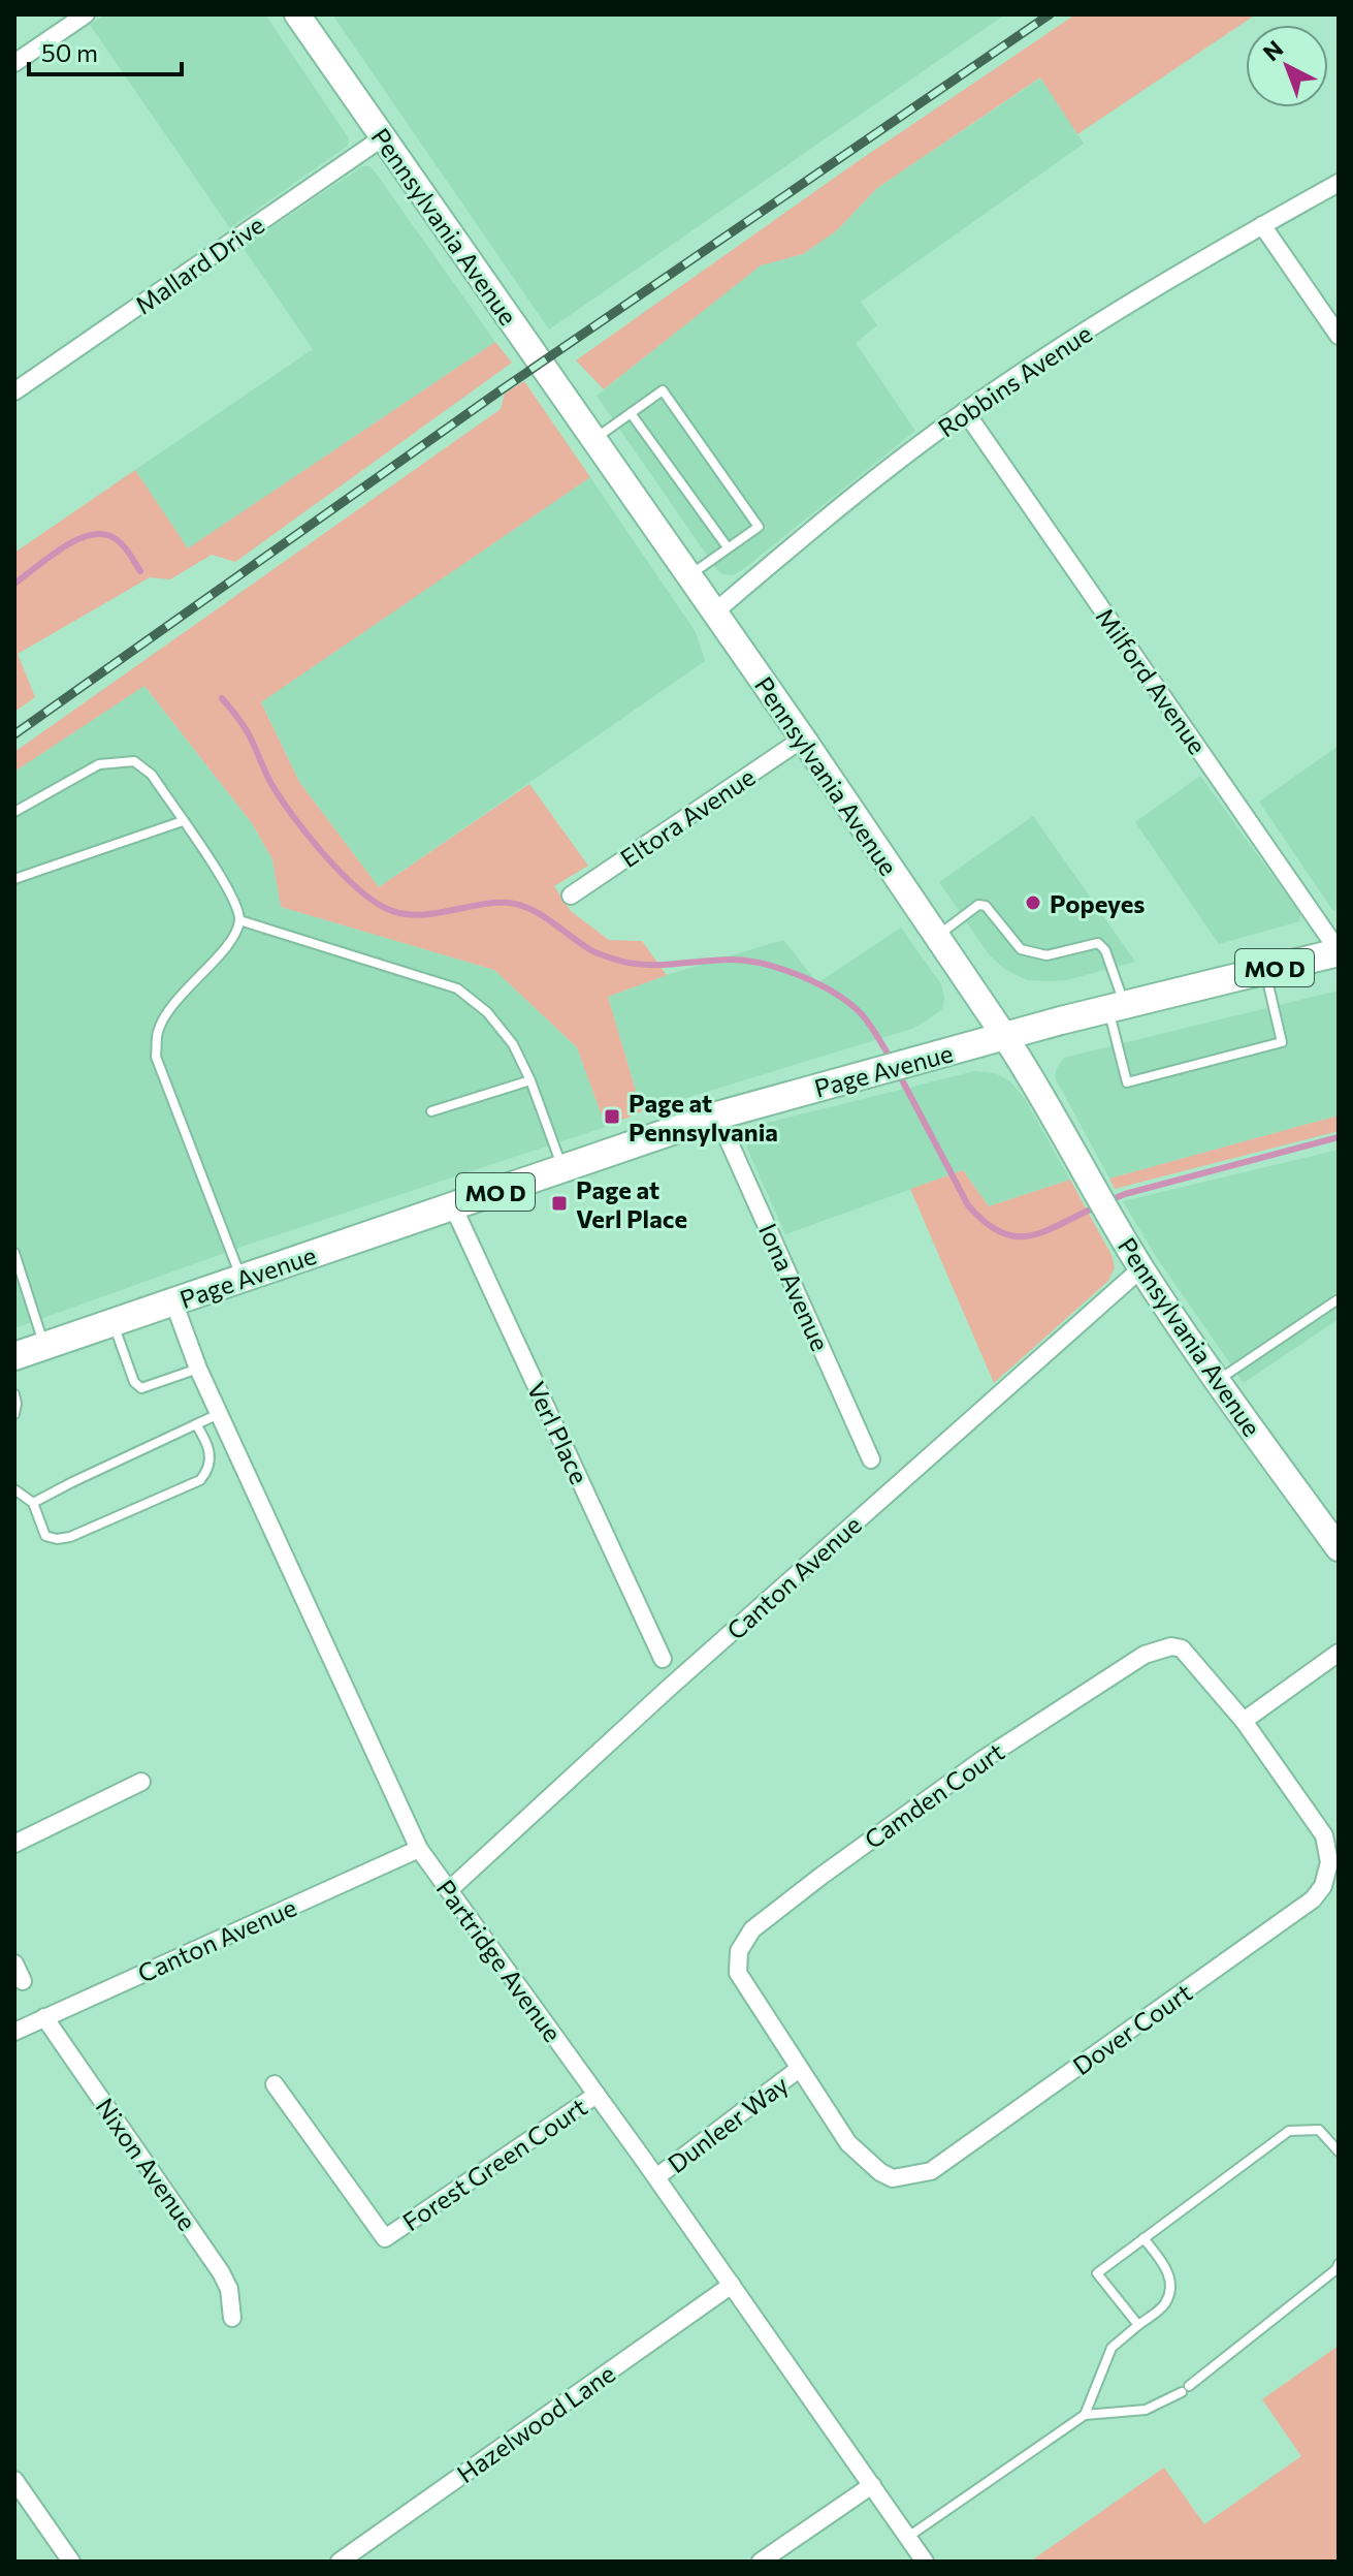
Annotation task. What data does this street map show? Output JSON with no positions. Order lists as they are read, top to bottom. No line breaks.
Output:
{"streets":{"main road":["MO D","Page Avenue"],"street":["Pennsylvania Avenue","Mallard Drive","Robbins Avenue","Milford Avenue","Eltora Avenue","Iona Avenue","Verl Place","Canton Avenue","Camden Court","Partridge Avenue","Dover Court","Dunleer Way","Nixon Avenue","Forest Green Court","Hazelwood Lane"]},"crossings":[["Pennsylvania Avenue","Mallard Drive"],["Pennsylvania Avenue","Robbins Avenue"],["Pennsylvania Avenue","Eltora Avenue"],["Pennsylvania Avenue","Page Avenue"],["Pennsylvania Avenue","Canton Avenue"],["Robbins Avenue","Milford Avenue"],["Milford Avenue","Page Avenue"],["Page Avenue","Iona Avenue"],["Page Avenue","Verl Place"],["Page Avenue","Partridge Avenue"],["Canton Avenue","Partridge Avenue"],["Canton Avenue","Nixon Avenue"],["Camden Court","Dover Court"],["Camden Court","Dunleer Way"],["Partridge Avenue","Dunleer Way"],["Partridge Avenue","Forest Green Court"],["Partridge Avenue","Hazelwood Lane"],["Dover Court","Dunleer Way"]],"places":{"other":["Popeyes"],"transit":["Page at Pennsylvania","Page at Verl Place"]},"scale_bar":"50 m","north":"top left"}
